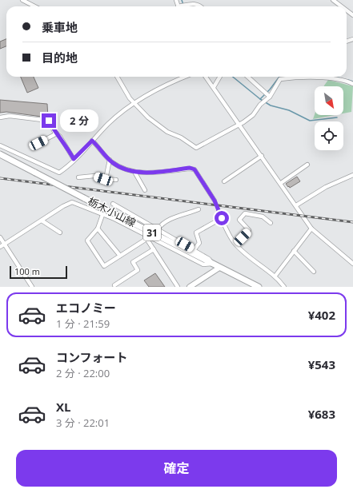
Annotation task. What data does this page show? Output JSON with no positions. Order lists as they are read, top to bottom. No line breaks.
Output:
{"streets":{"main road":["栃木小山線","31"]},"scale_bar":"100 m","north":"bottom right","page":{"banner":["乗車地","目的地"],"bubble":"2 分","scale":"100 m","list":[{"name":"エコノミー","note":"1 分 · 21:59","value":"¥402"},{"name":"コンフォート","note":"2 分 · 22:00","value":"¥543"},{"name":"XL","note":"3 分 · 22:01","value":"¥683"}],"buttons":"確定"}}
